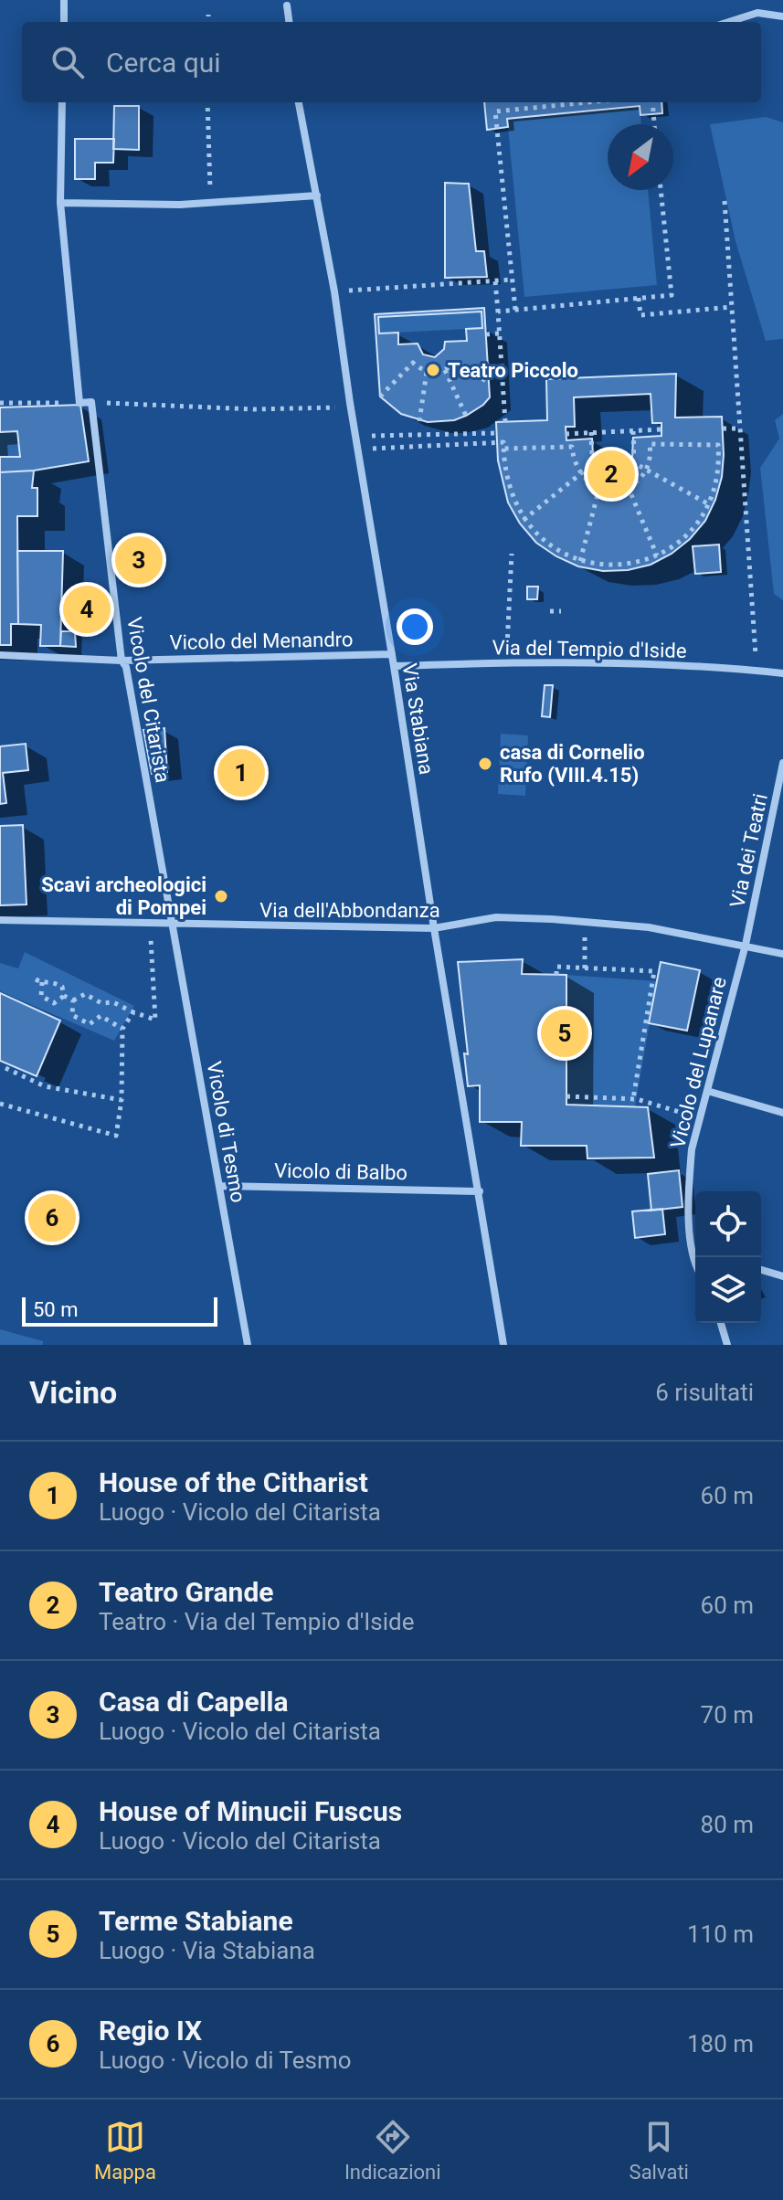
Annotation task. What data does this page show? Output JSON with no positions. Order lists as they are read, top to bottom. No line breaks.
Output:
{"streets":{"street":["Vicolo del Menandro","Via del Tempio d'Iside","Vicolo del Citarista","Via Stabiana","Via dei Teatri","Via dell'Abbondanza","Vicolo del Lupanare","Vicolo di Tesmo","Vicolo di Balbo"]},"crossings":[["Vicolo del Menandro","Vicolo del Citarista"],["Vicolo del Menandro","Via Stabiana"],["Via del Tempio d'Iside","Via Stabiana"],["Vicolo del Citarista","Via dell'Abbondanza"],["Vicolo del Citarista","Vicolo di Tesmo"],["Via Stabiana","Via dell'Abbondanza"],["Via Stabiana","Vicolo di Balbo"],["Via dei Teatri","Via dell'Abbondanza"],["Via dei Teatri","Vicolo del Lupanare"],["Via dell'Abbondanza","Vicolo del Lupanare"],["Via dell'Abbondanza","Vicolo di Tesmo"],["Vicolo di Tesmo","Vicolo di Balbo"]],"places":["Teatro Piccolo","casa di Cornelio Rufo (VIII.4.15)","Scavi archeologici di Pompei"],"scale_bar":"50 m","north":"bottom left","page":{"search":"Cerca qui","pins":["2","3","4","1","5","6"],"scale":"50 m","heading":["Vicino","6 risultati"],"list":[{"mark":"1","name":"House of the Citharist","note":"Luogo · Vicolo del Citarista","value":"60 m"},{"mark":"2","name":"Teatro Grande","note":"Teatro · Via del Tempio d'Iside","value":"60 m"},{"mark":"3","name":"Casa di Capella","note":"Luogo · Vicolo del Citarista","value":"70 m"},{"mark":"4","name":"House of Minucii Fuscus","note":"Luogo · Vicolo del Citarista","value":"80 m"},{"mark":"5","name":"Terme Stabiane","note":"Luogo · Via Stabiana","value":"110 m"},{"mark":"6","name":"Regio IX","note":"Luogo · Vicolo di Tesmo","value":"180 m"}],"nav":["Mappa","Indicazioni","Salvati"]}}
